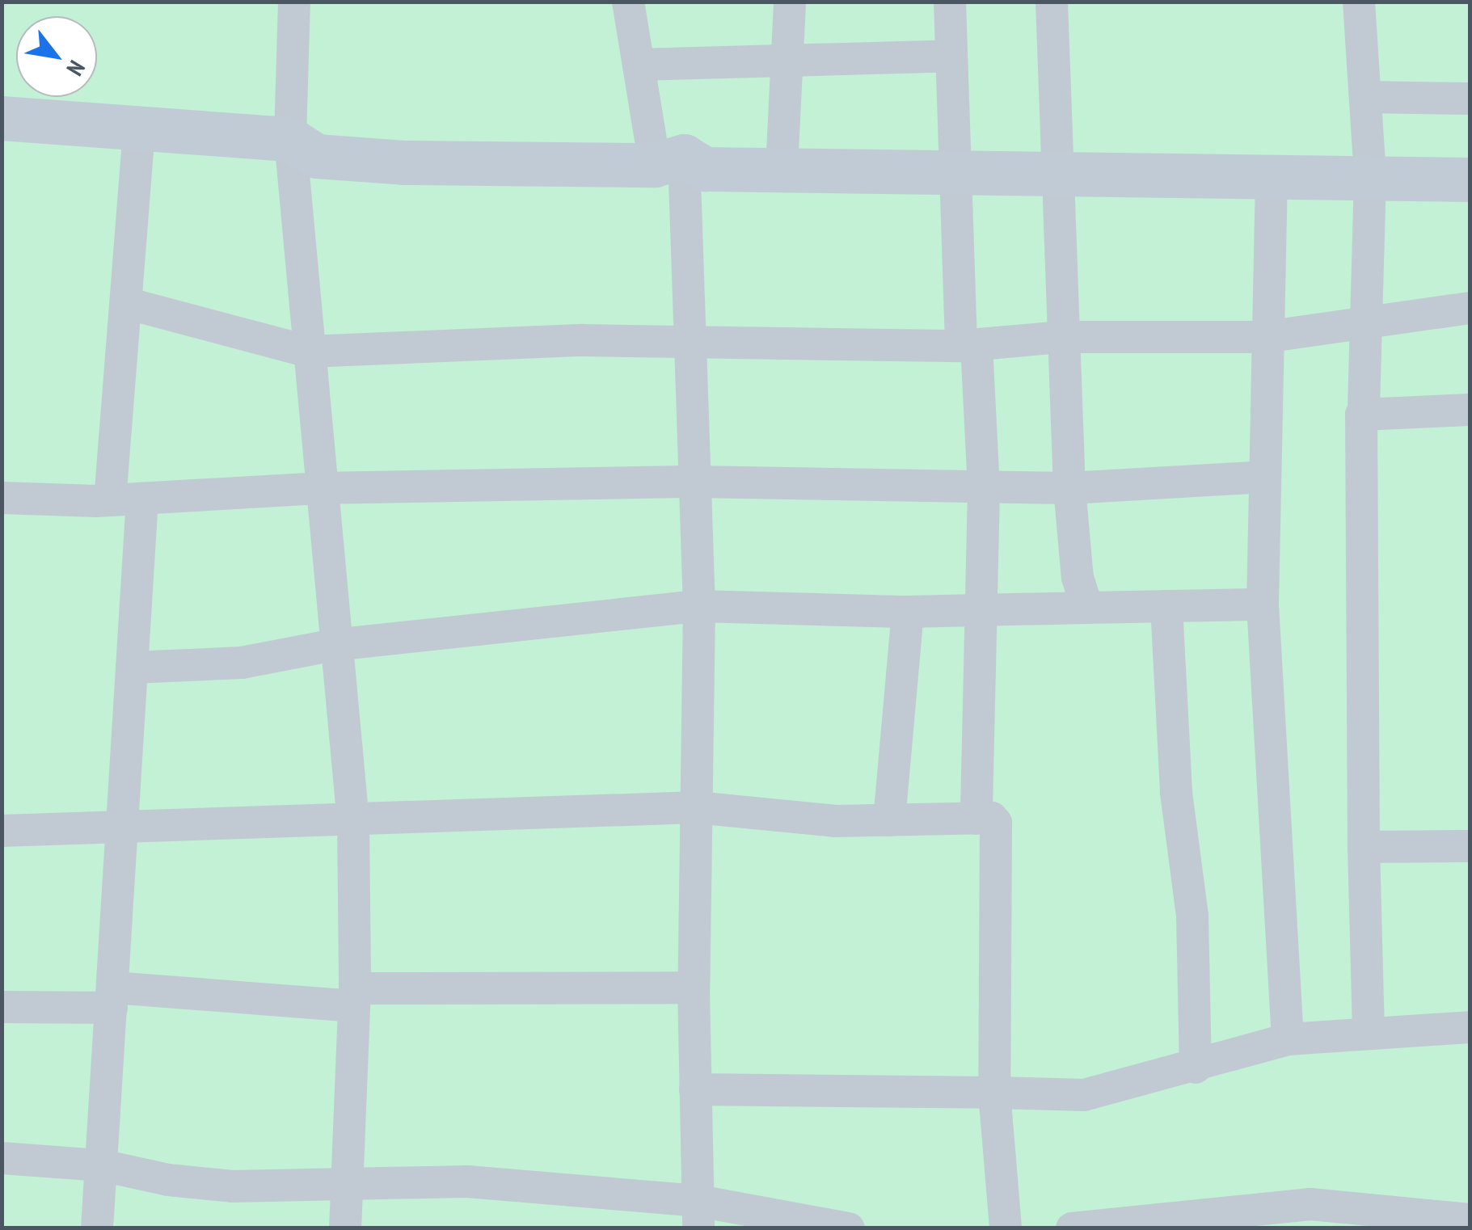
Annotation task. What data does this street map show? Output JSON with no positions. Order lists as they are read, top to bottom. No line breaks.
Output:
{"north":"bottom right"}
